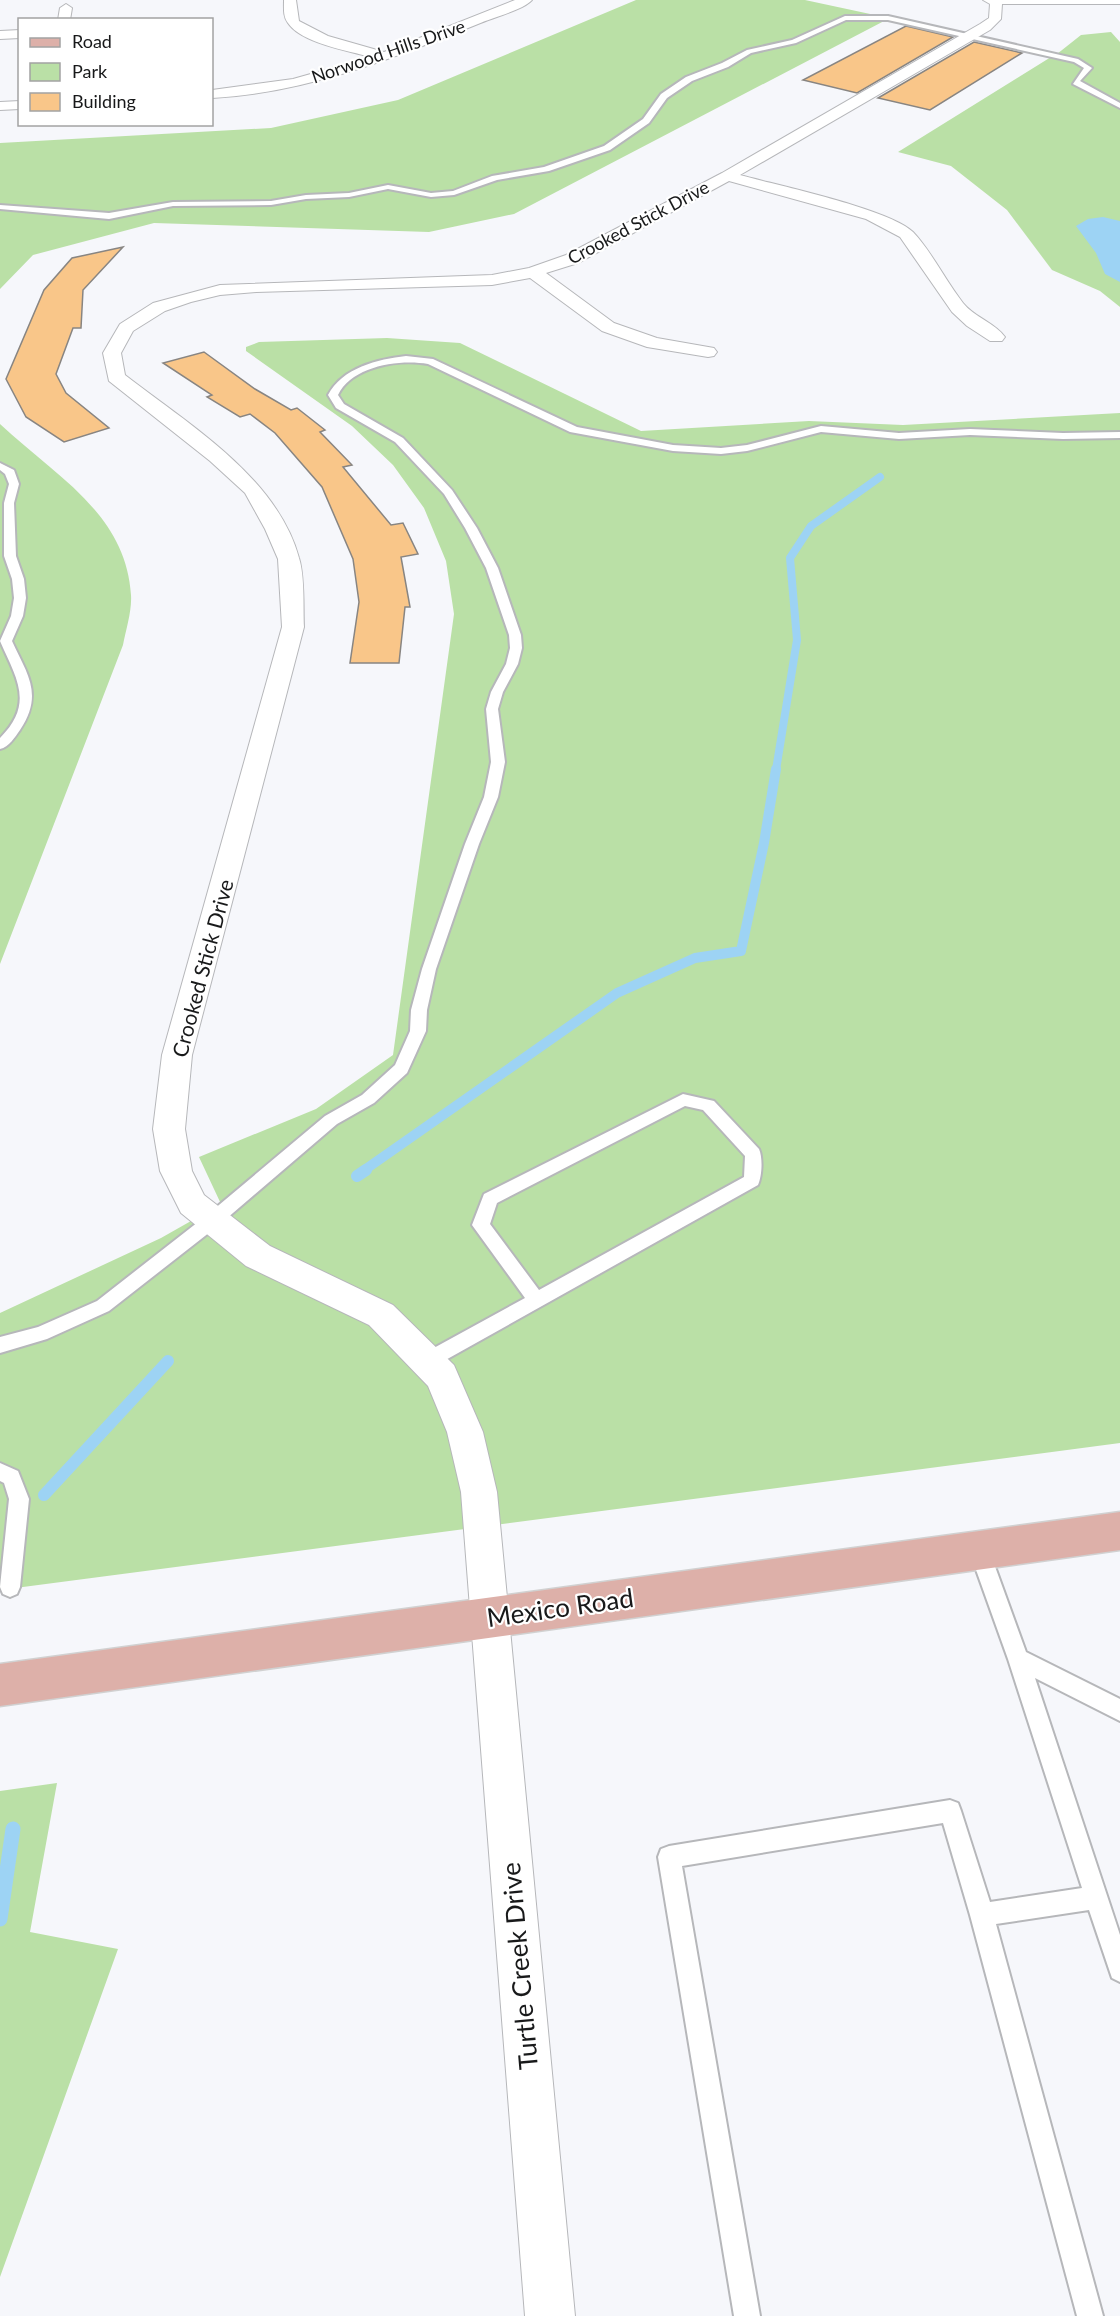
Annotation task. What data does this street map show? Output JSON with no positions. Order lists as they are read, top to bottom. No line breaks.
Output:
{"streets":{"main road":["Mexico Road"],"street":["Norwood Hills Drive","Crooked Stick Drive","Turtle Creek Drive"]},"crossings":[["Crooked Stick Drive","Mexico Road"],["Crooked Stick Drive","Turtle Creek Drive"],["Mexico Road","Turtle Creek Drive"]],"legend":["Road","Park","Building"]}
